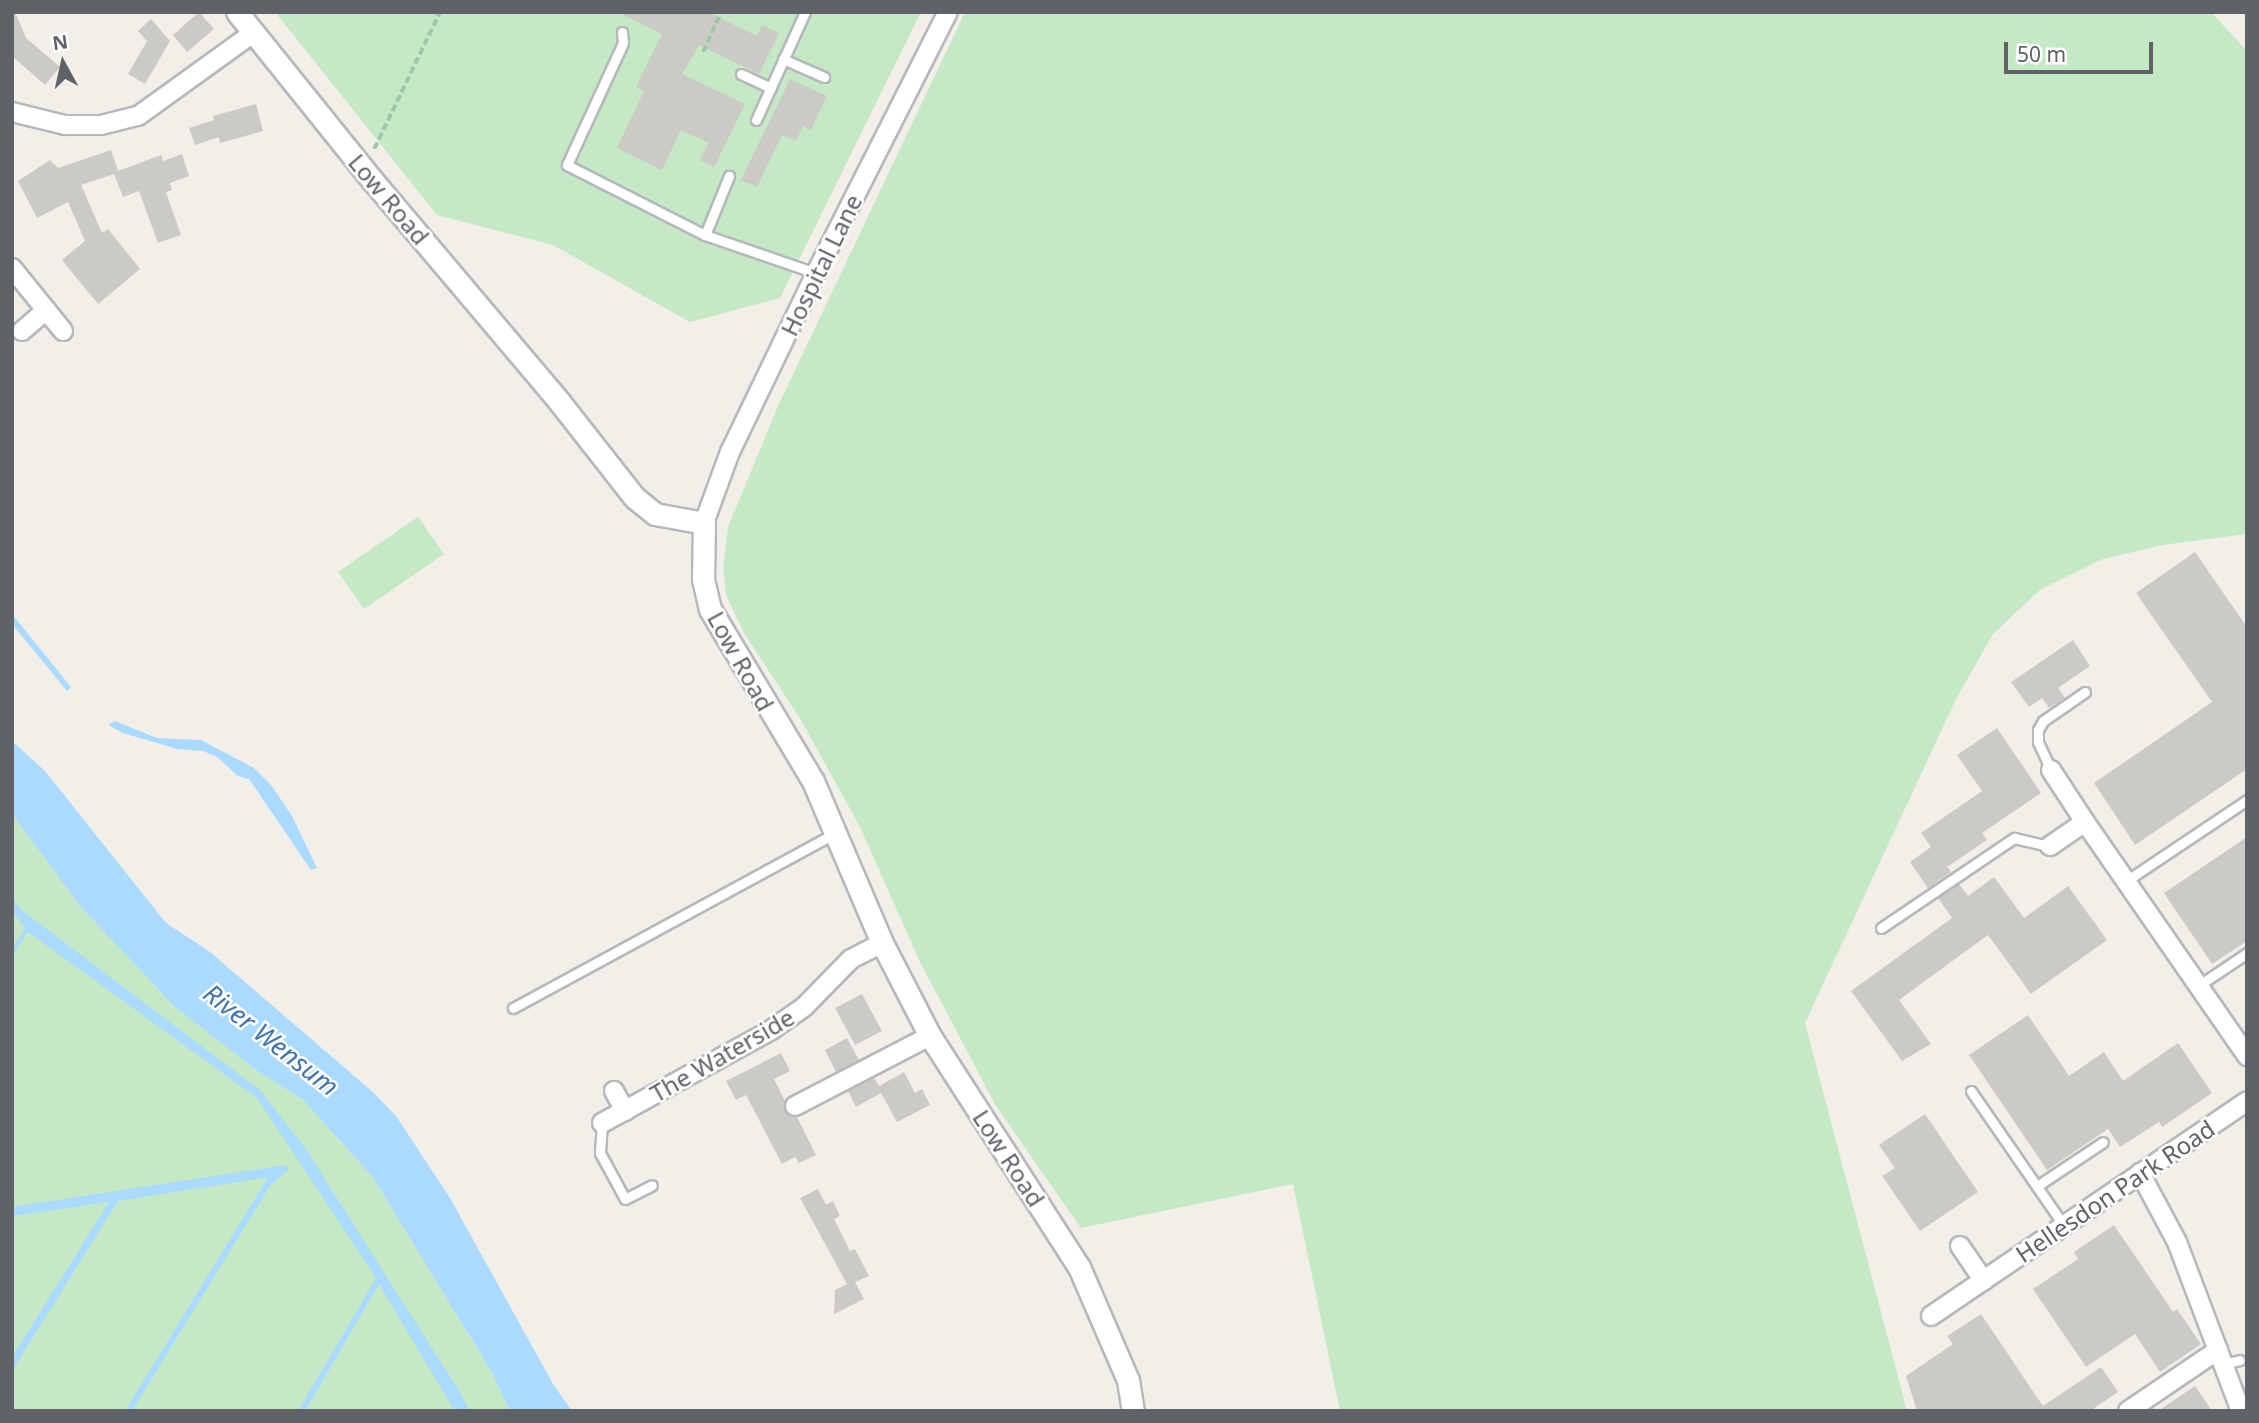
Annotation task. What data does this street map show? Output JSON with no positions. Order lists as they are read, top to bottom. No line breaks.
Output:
{"streets":{"street":["Low Road","Hospital Lane","The Waterside","Hellesdon Park Road"]},"crossings":[["Low Road","Hospital Lane"],["Low Road","The Waterside"]],"water":["River Wensum"],"scale_bar":"50 m","north":"top"}
